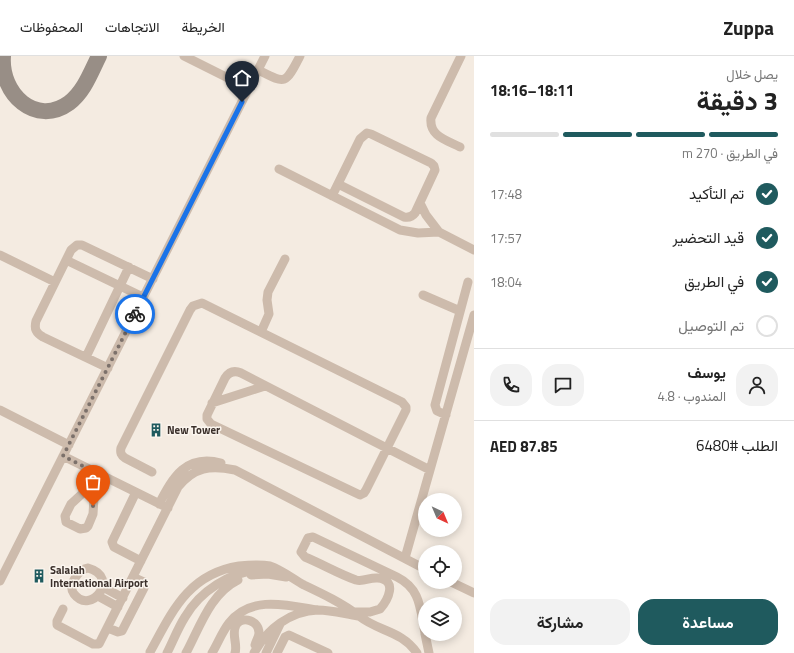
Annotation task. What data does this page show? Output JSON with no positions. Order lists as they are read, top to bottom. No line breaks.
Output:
{"places":{"building":["New Tower","Salalah International Airport"]},"north":"bottom right","page":{"header":"Zuppa","nav":["الخريطة","الاتجاهات","المحفوظات"],"heading":["3 دقيقة","يصل خلال","18:11–18:16"],"panel":["يوسف","المندوب · 4.8","الطلب #6480","AED 87.85"],"bar":"في الطريق · 270 m","list":[["تم التأكيد","17:48"],["قيد التحضير","17:57"],["في الطريق","18:04"],"تم التوصيل"],"buttons":["مساعدة","مشاركة"]}}
